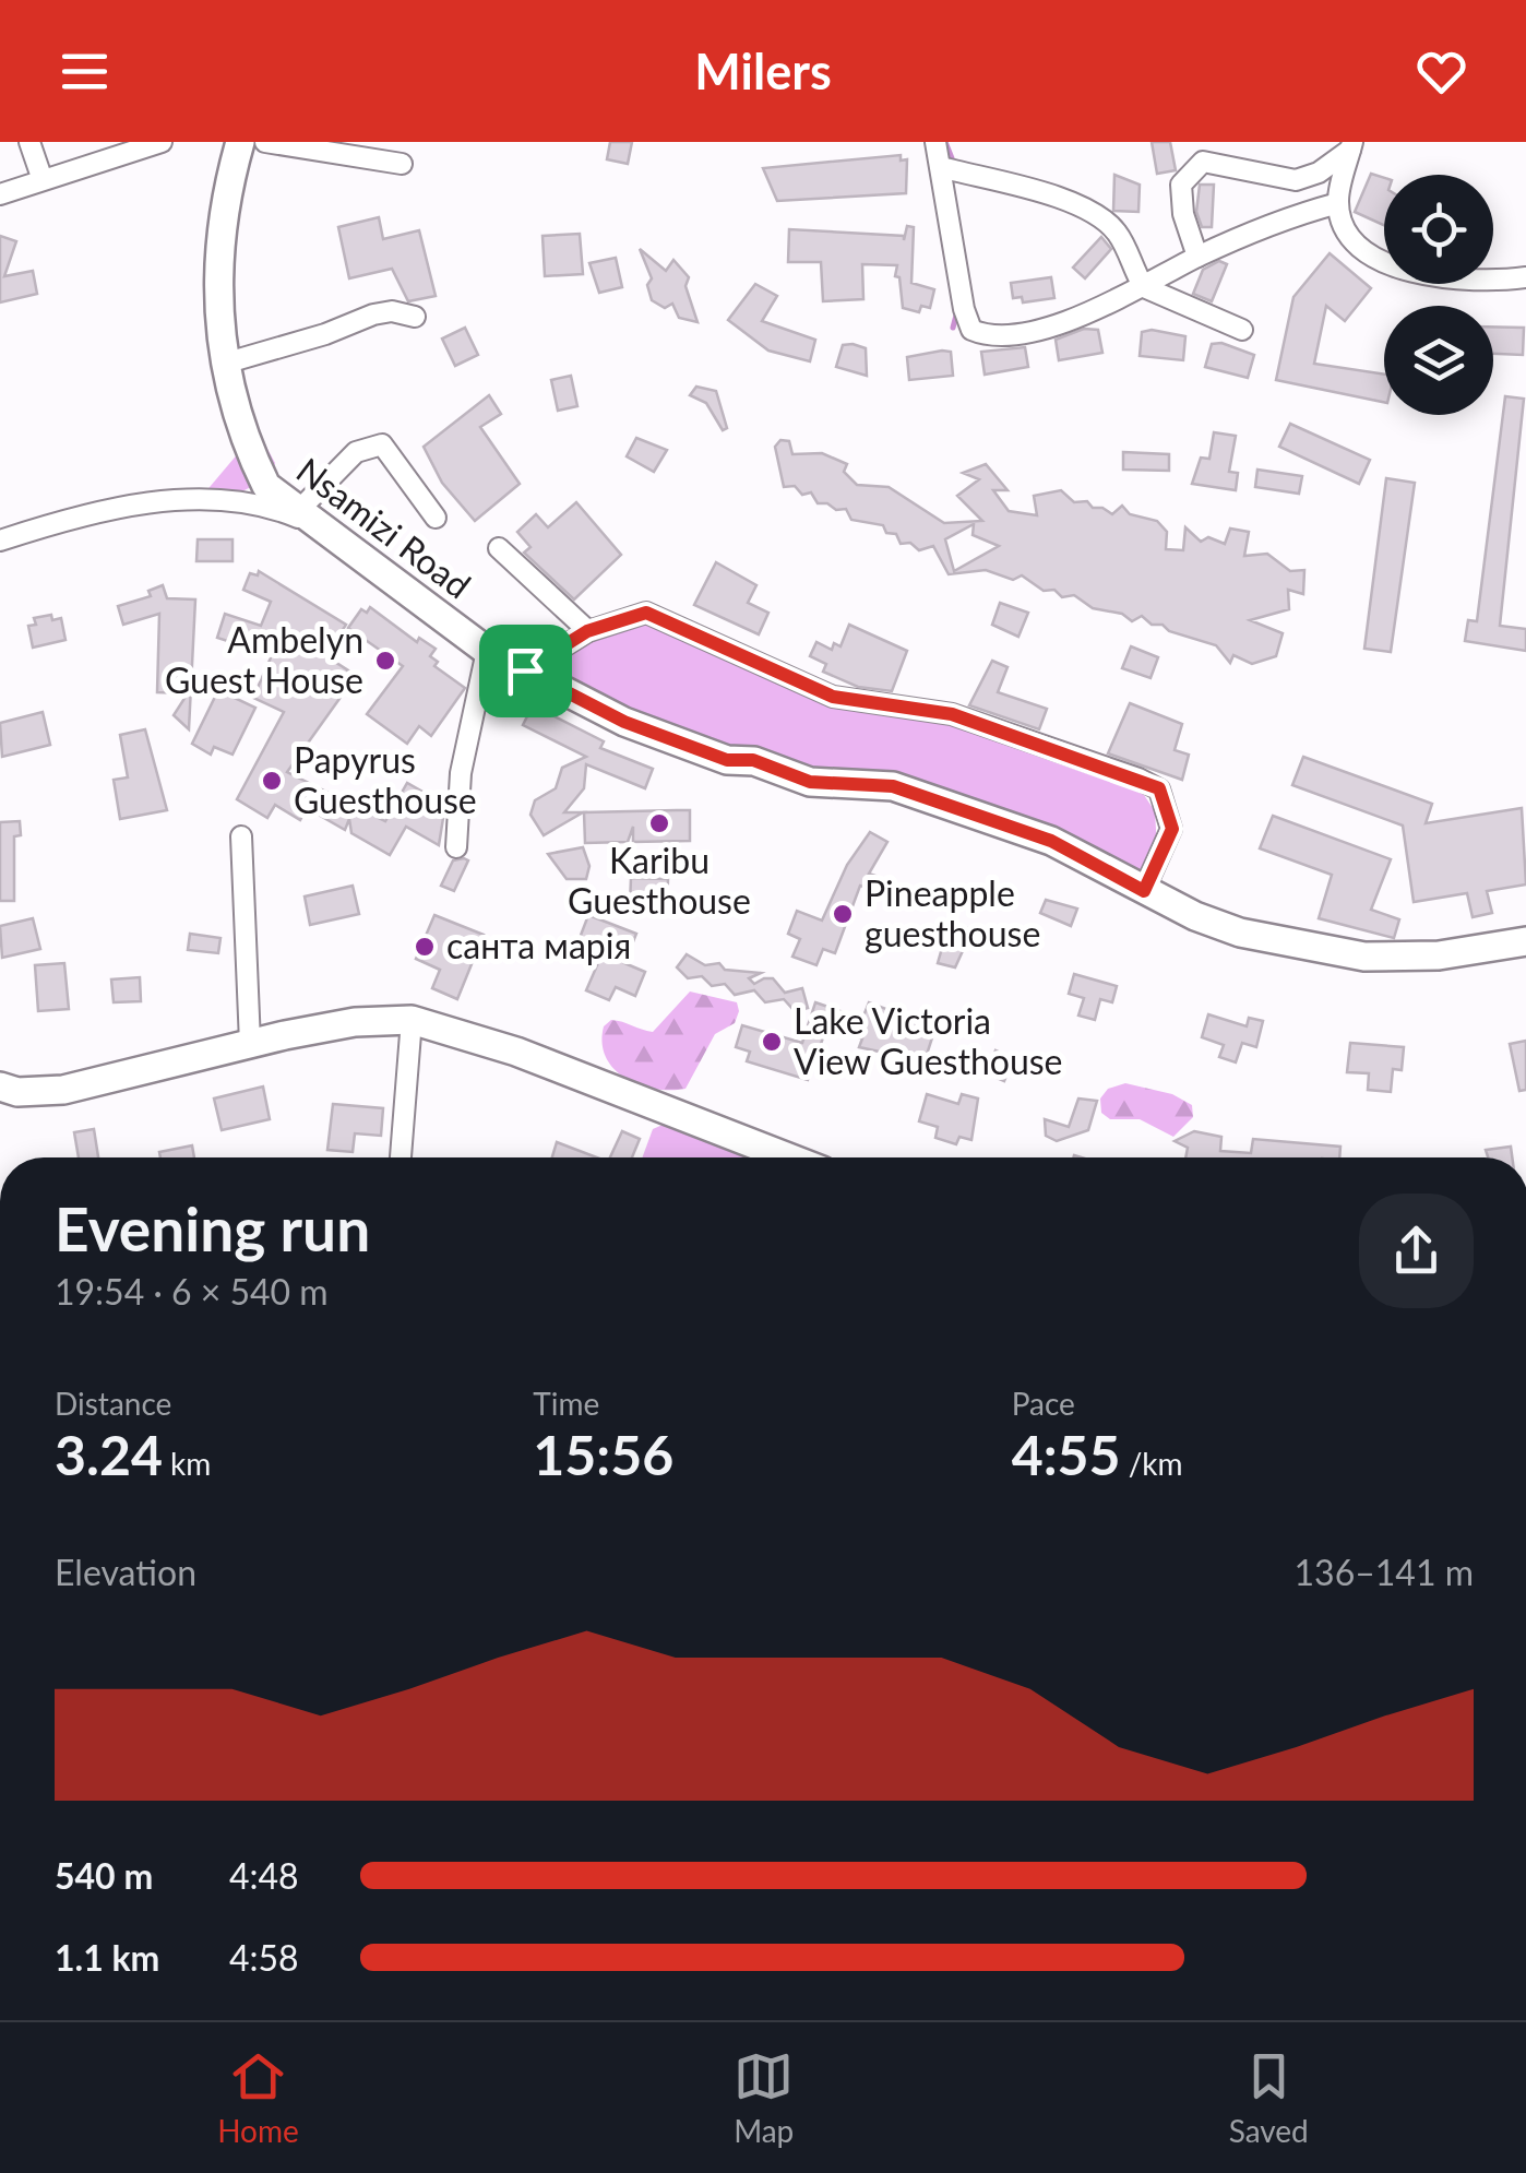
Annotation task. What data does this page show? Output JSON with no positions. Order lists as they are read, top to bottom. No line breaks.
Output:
{"streets":{"street":["Nsamizi Road"]},"places":["Ambelyn Guest House","Papyrus Guesthouse","Karibu Guesthouse","Pineapple guesthouse","санта марія","Lake Victoria View Guesthouse"],"page":{"header":"Milers","heading":["Evening run","19:54 · 6 × 540 m"],"stats":[["Distance","3.24 km"],["Time","15:56"],["Pace","4:55 /km"]],"chart":["Elevation","136–141 m"],"list":[{"name":"540 m","note":"4:48"},{"name":"1.1 km","note":"4:58"}],"tabs":["Home","Map","Saved"]}}
